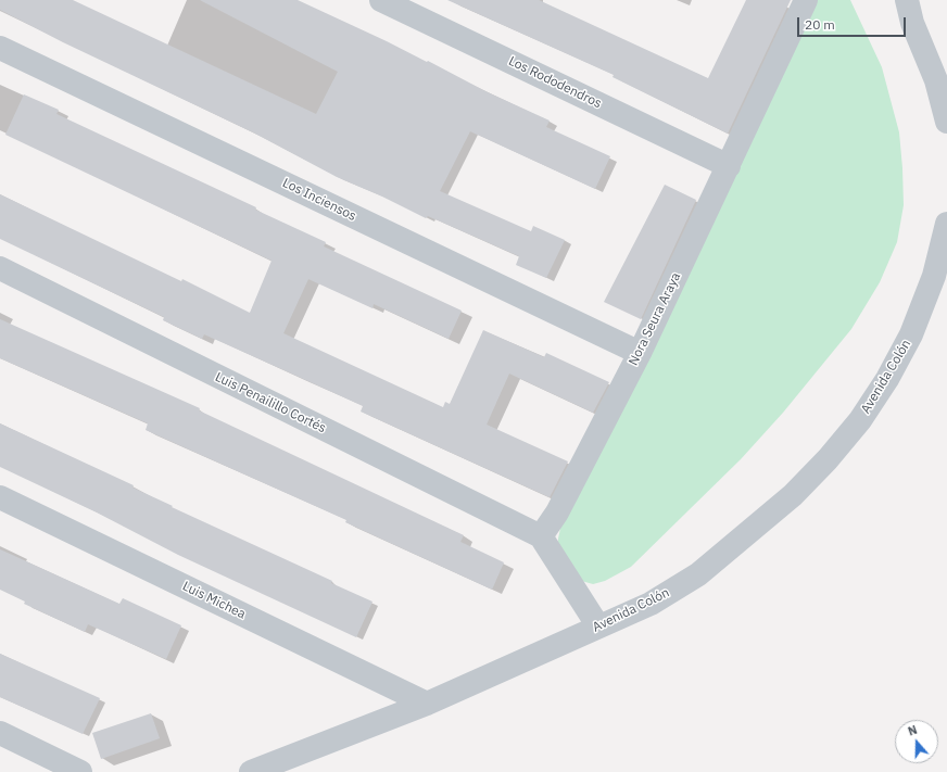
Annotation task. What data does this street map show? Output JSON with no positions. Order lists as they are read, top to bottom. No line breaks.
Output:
{"streets":{"street":["Los Rododendros","Los Inciensos","Nora Seura Araya","Avenida Colón","Luis Penailillo Cortés","Luis Michea"]},"crossings":[["Los Rododendros","Nora Seura Araya"],["Los Inciensos","Nora Seura Araya"],["Nora Seura Araya","Luis Penailillo Cortés"],["Avenida Colón","Luis Michea"]],"scale_bar":"20 m","north":"top"}
